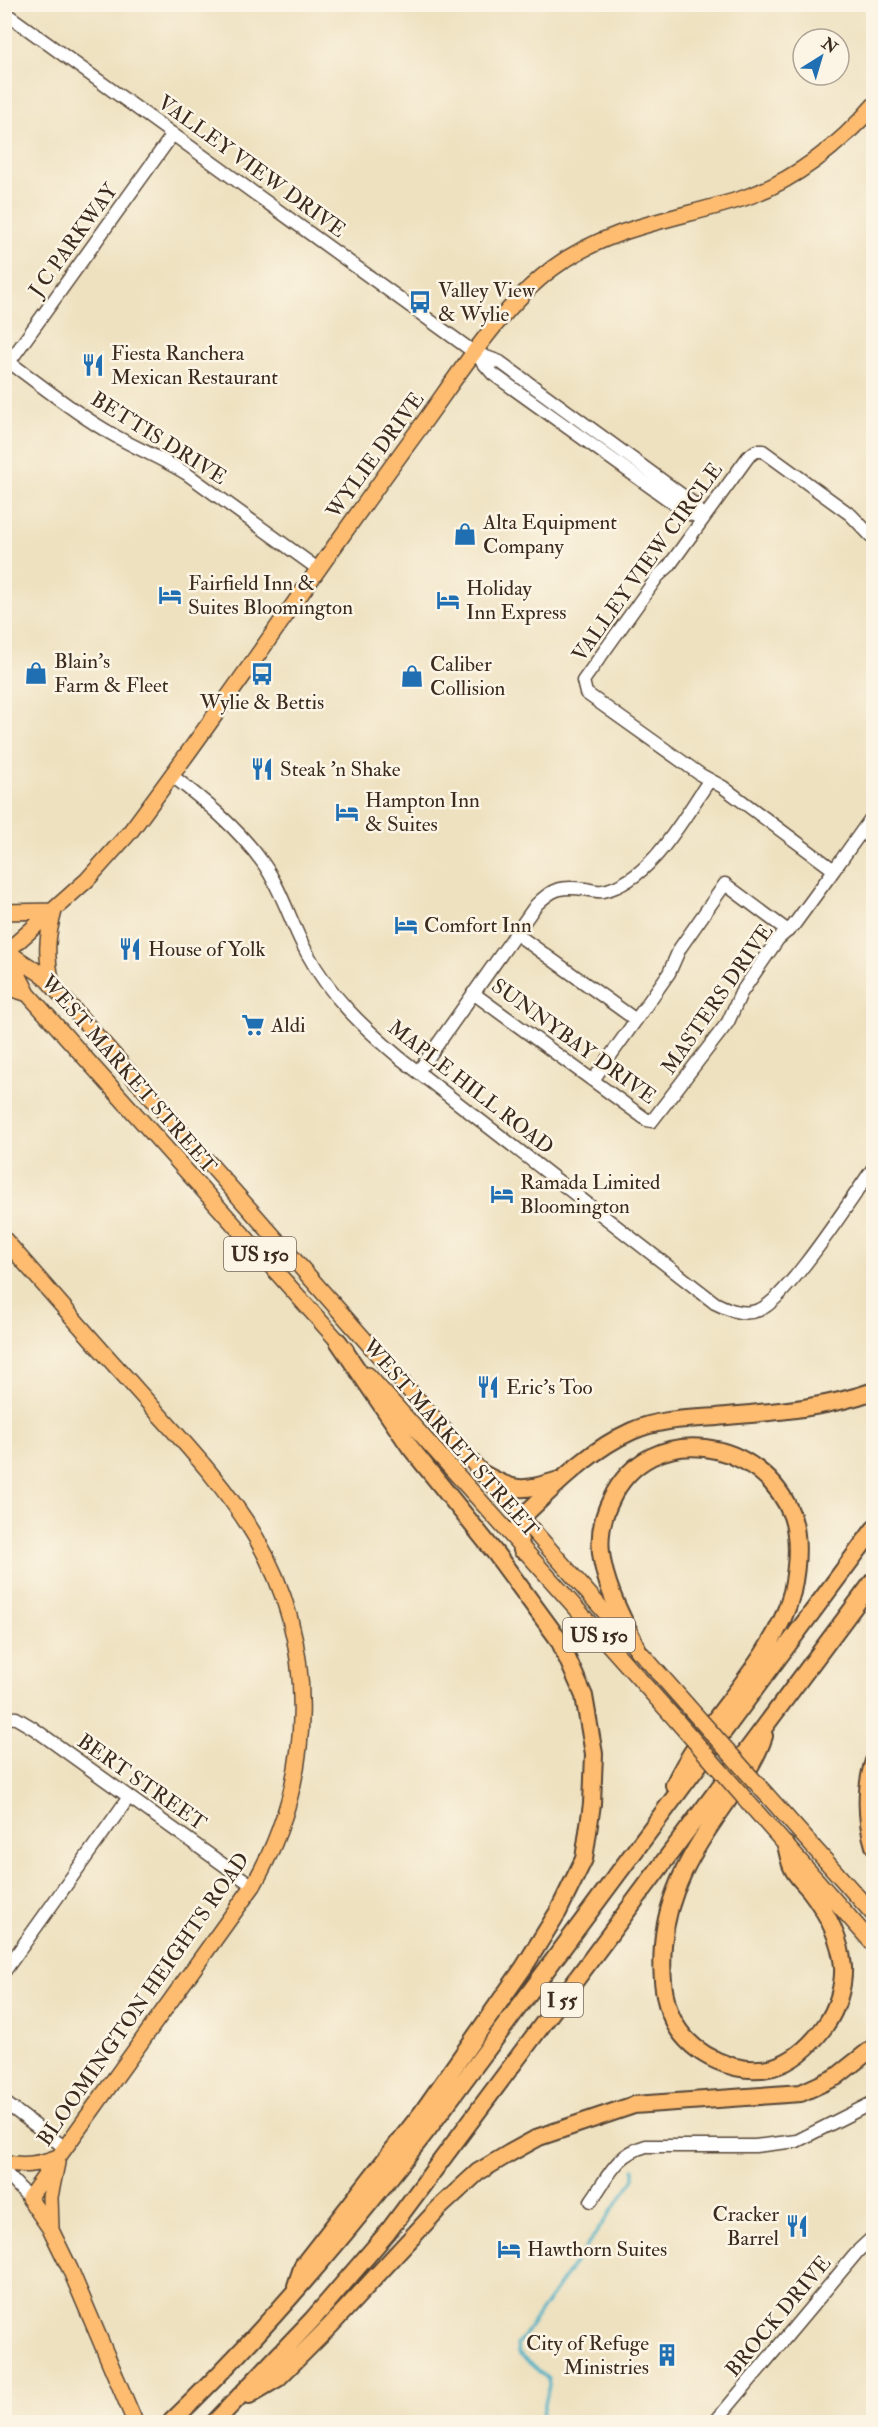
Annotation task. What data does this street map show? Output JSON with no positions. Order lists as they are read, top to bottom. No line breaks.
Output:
{"streets":{"highway":["I 55"],"main road":["WYLIE DRIVE","WEST MARKET STREET","US 150","BLOOMINGTON HEIGHTS ROAD"],"street":["VALLEY VIEW DRIVE","J C PARKWAY","BETTIS DRIVE","VALLEY VIEW CIRCLE","MASTERS DRIVE","SUNNYBAY DRIVE","MAPLE HILL ROAD","BERT STREET","BROCK DRIVE"]},"crossings":[["VALLEY VIEW DRIVE","J C PARKWAY"],["VALLEY VIEW DRIVE","WYLIE DRIVE"],["VALLEY VIEW DRIVE","VALLEY VIEW CIRCLE"],["J C PARKWAY","BETTIS DRIVE"],["BETTIS DRIVE","WYLIE DRIVE"],["WYLIE DRIVE","WEST MARKET STREET"],["WYLIE DRIVE","MAPLE HILL ROAD"],["VALLEY VIEW CIRCLE","MASTERS DRIVE"],["MASTERS DRIVE","SUNNYBAY DRIVE"],["BERT STREET","BLOOMINGTON HEIGHTS ROAD"]],"places":{"bus stop":["Valley View & Wylie","Wylie & Bettis"],"restaurant":["Fiesta Ranchera Mexican Restaurant","Steak 'n Shake","House of Yolk","Eric's Too","Cracker Barrel"],"shop":["Alta Equipment Company","Blain's Farm & Fleet","Caliber Collision"],"hotel":["Fairfield Inn & Suites Bloomington","Holiday Inn Express","Hampton Inn & Suites","Comfort Inn","Ramada Limited Bloomington","Hawthorn Suites"],"supermarket":["Aldi"],"building":["City of Refuge Ministries"]},"north":"top right"}
